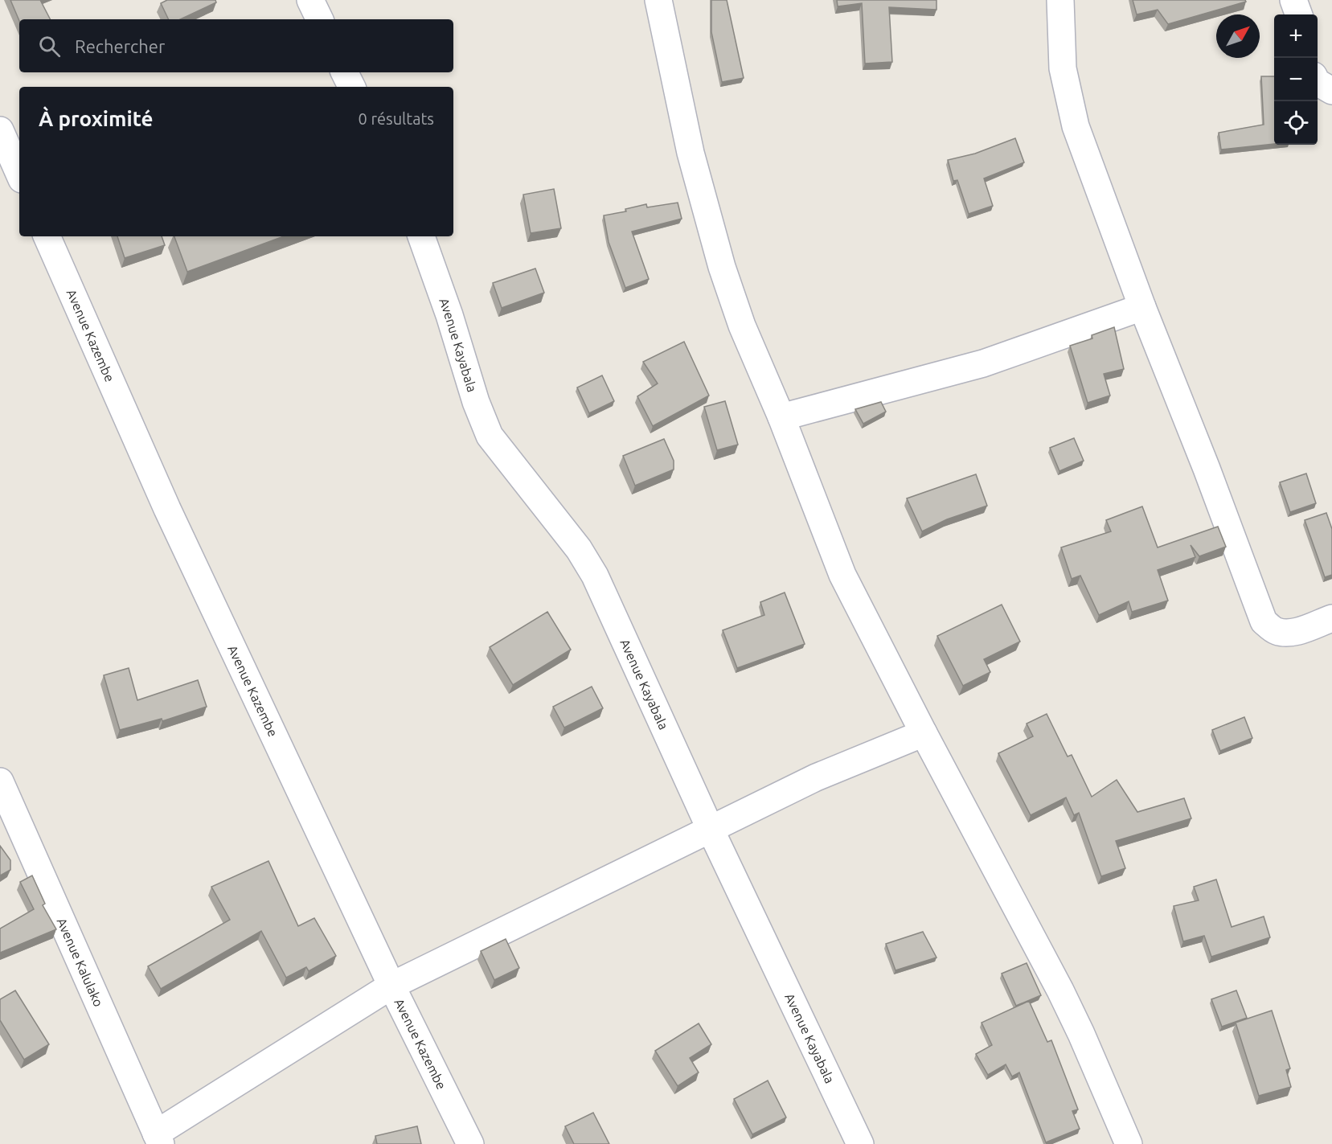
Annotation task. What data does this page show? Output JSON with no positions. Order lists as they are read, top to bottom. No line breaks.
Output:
{"streets":{"street":["Avenue Kazembe","Avenue Kayabala","Avenue Kalulako"]},"north":"top right","page":{"map_buttons":["+","−"],"search":"Rechercher","heading":["À proximité","0 résultats"]}}
